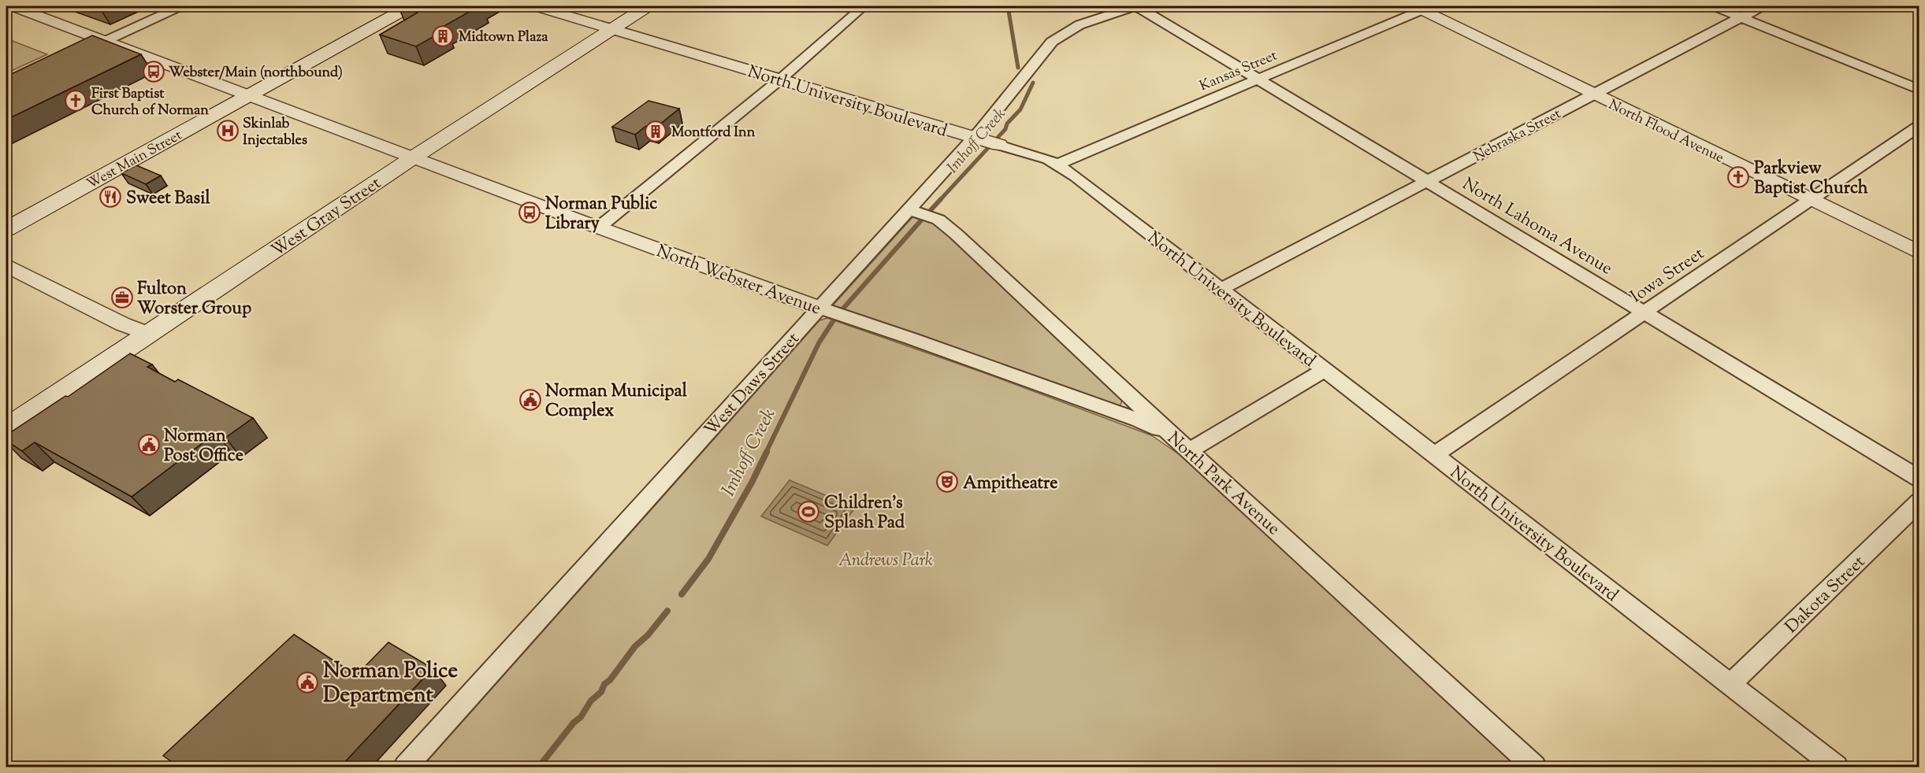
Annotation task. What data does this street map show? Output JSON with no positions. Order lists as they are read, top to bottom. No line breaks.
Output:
{"streets":{"main road":["West Main Street","West Gray Street"],"street":["Kansas Street","North University Boulevard","North Flood Avenue","Nebraska Street","North Lahoma Avenue","Iowa Street","North Webster Avenue","West Daws Street","North Park Avenue","Dakota Street"]},"crossings":[["Kansas Street","North University Boulevard"],["Kansas Street","North Flood Avenue"],["Kansas Street","North Lahoma Avenue"],["North University Boulevard","Nebraska Street"],["North University Boulevard","West Gray Street"],["North University Boulevard","Iowa Street"],["North University Boulevard","West Daws Street"],["North University Boulevard","Dakota Street"],["North Flood Avenue","Nebraska Street"],["North Flood Avenue","Iowa Street"],["Nebraska Street","North Lahoma Avenue"],["West Main Street","North Webster Avenue"],["West Gray Street","North Webster Avenue"],["North Lahoma Avenue","Iowa Street"],["North Lahoma Avenue","West Daws Street"],["North Webster Avenue","West Daws Street"],["North Webster Avenue","North Park Avenue"],["West Daws Street","North Park Avenue"]],"water":["Imhoff Creek"],"parks":["Andrews Park"],"places":{"building":["Midtown Plaza","Montford Inn"],"bus stop":["Webster/Main (northbound)","Norman Public Library"],"church":["First Baptist Church of Norman","Parkview Baptist Church"],"hospital":["Skinlab Injectables"],"restaurant":["Sweet Basil"],"office":["Fulton Worster Group"],"public building":["Norman Municipal Complex","Norman Post Office","Norman Police Department"],"theatre":["Ampitheatre"],"sports":["Children's Splash Pad"]}}
